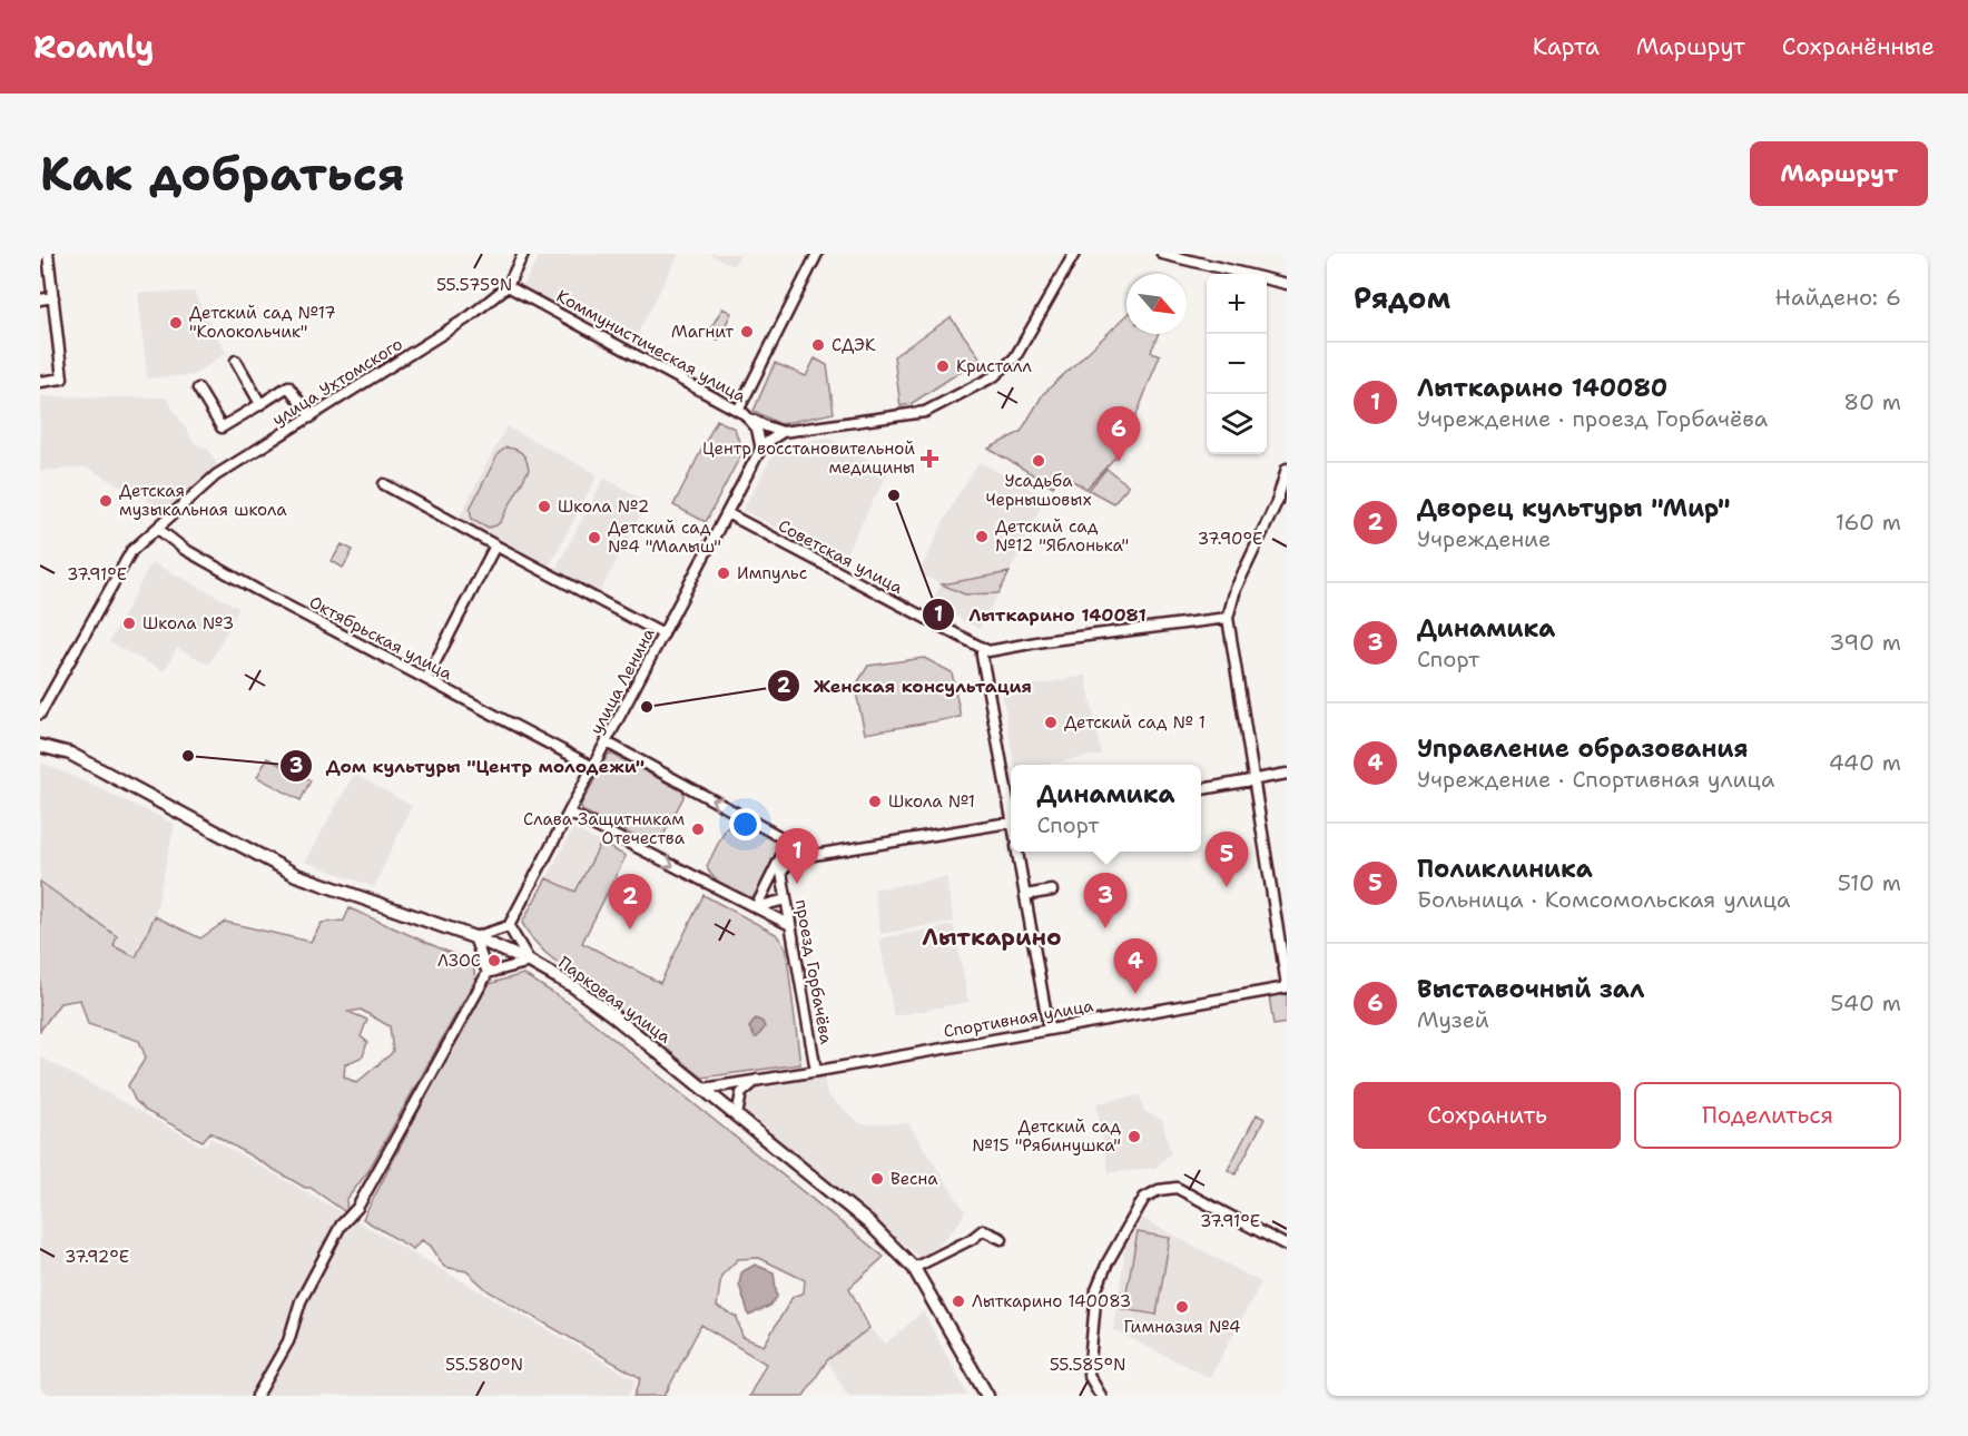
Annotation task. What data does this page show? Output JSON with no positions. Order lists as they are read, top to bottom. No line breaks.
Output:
{"streets":{"main road":["Парковая улица"],"street":["Коммунистическая улица","улица Ухтомского","Советская улица","Октябрьская улица","улица Ленина","проезд Горбачёва","Спортивная улица"]},"crossings":[["Коммунистическая улица","улица Ухтомского"],["Коммунистическая улица","улица Ленина"],["улица Ухтомского","Октябрьская улица"],["Советская улица","улица Ленина"],["Октябрьская улица","улица Ленина"],["проезд Горбачёва","Спортивная улица"],["Парковая улица","Спортивная улица"]],"districts":["Лыткарино"],"places":{"other":["Детский сад №17 \"Колокольчик\"","Магнит","СДЭК","Кристалл","Усадьба Чернышовых","Лыткарино 140081","Детская музыкальная школа","Школа №2","Детский сад №12 \"Яблонька\"","Детский сад №4 \"Малыш\"","Импульс","Школа №3","Женская консультация","Детский сад № 1","Дом культуры \"Центр молодежи\"","Школа №1","Слава Защитникам Отечества","ЛЗОС","Детский сад №15 \"Рябинушка\"","Весна","Лыткарино 140083","Гимназия №4"],"health":["Центр восстановительной медицины"]},"north":"bottom right","page":{"header":"Roamly","nav":["Карта","Маршрут","Сохранённые"],"buttons":["Маршрут",["Сохранить","Поделиться"]],"title":"Как добраться","heading":["Рядом","Найдено: 6"],"map_buttons":["+","−"],"list":[{"mark":"1","name":"Лыткарино 140080","note":"Учреждение · проезд Горбачёва","value":"80 m"},{"mark":"2","name":"Дворец культуры \"Мир\"","note":"Учреждение","value":"160 m"},{"mark":"3","name":"Динамика","note":"Спорт","value":"390 m"},{"mark":"4","name":"Управление образования","note":"Учреждение · Спортивная улица","value":"440 m"},{"mark":"5","name":"Поликлиника","note":"Больница · Комсомольская улица","value":"510 m"},{"mark":"6","name":"Выставочный зал","note":"Музей","value":"540 m"}],"pins":["6","1","5","3","2","4"],"popup":["Динамика","Спорт"]},"coordinates":["55.575°N","37.90°E","37.91°E","37.92°E","55.580°N","55.585°N"]}
